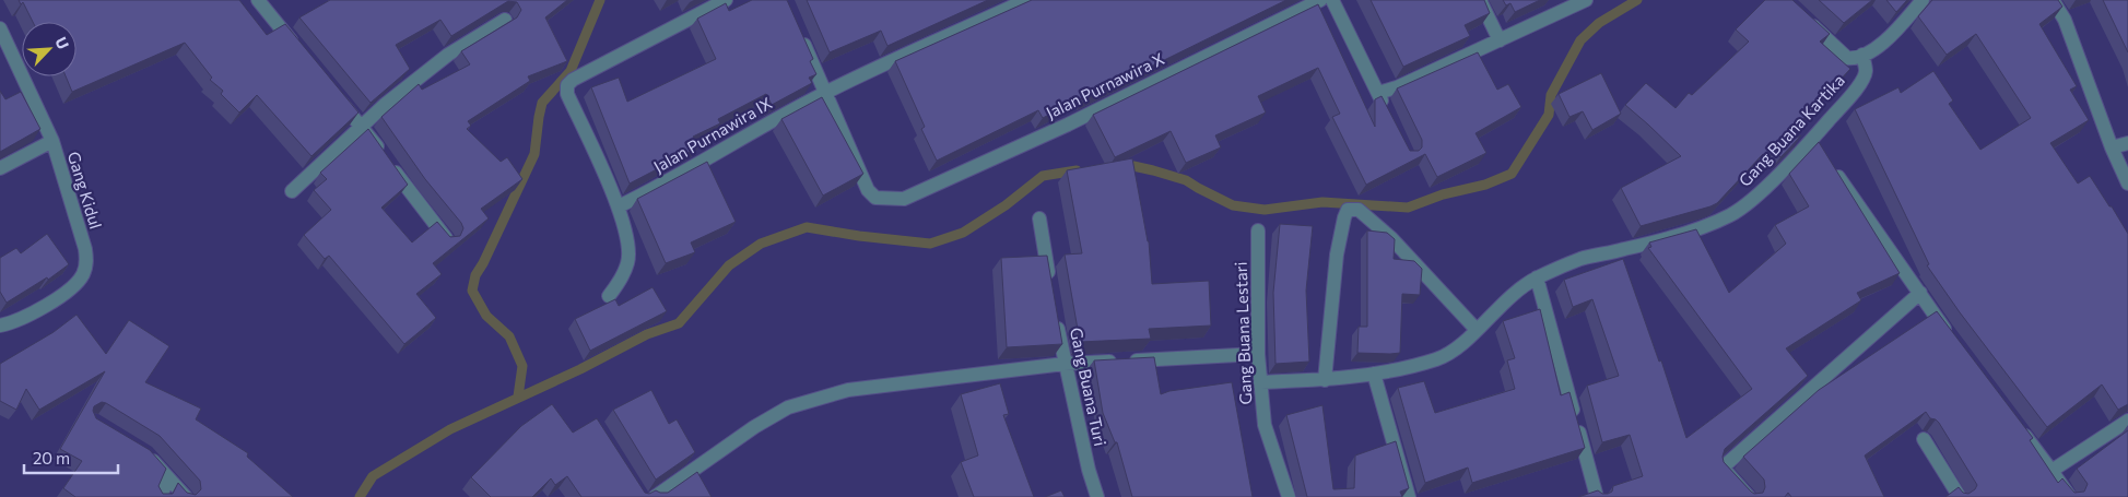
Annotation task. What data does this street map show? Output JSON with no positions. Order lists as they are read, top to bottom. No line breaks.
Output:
{"streets":{"street":["Jalan Purnawira X","Gang Buana Kartika","Jalan Purnawira IX","Gang Kidul","Gang Buana Lestari","Gang Buana Turi"]},"crossings":[["Jalan Purnawira X","Jalan Purnawira IX"],["Gang Buana Kartika","Gang Buana Lestari"]],"scale_bar":"20 m","north":"top right"}
